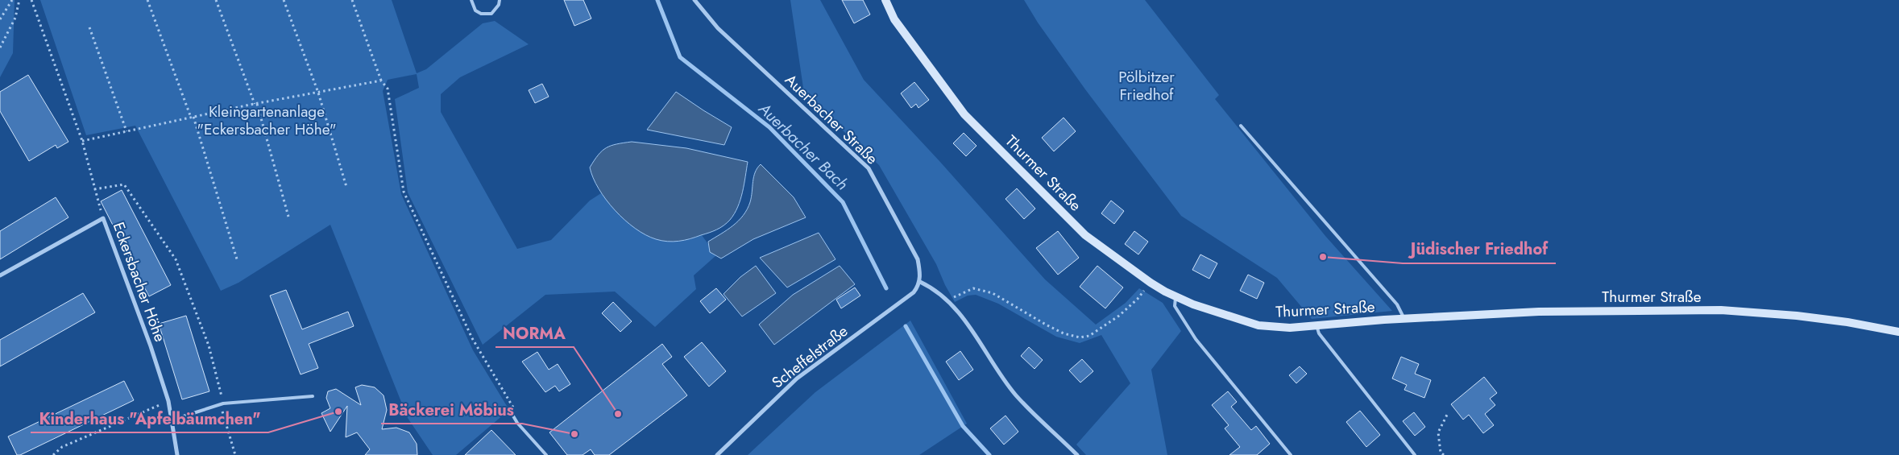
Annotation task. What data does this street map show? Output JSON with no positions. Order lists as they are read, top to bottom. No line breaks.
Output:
{"streets":{"street":["Auerbacher Straße","Thurmer Straße","Eckersbacher Höhe","Scheffelstraße"]},"crossings":[["Auerbacher Straße","Scheffelstraße"]],"water":["Auerbacher Bach"],"parks":["Pölbitzer Friedhof","Kleingartenanlage \"Eckersbacher Höhe\""],"places":["Jüdischer Friedhof","Kinderhaus \"Apfelbäumchen\"","NORMA","Bäckerei Möbius"]}
